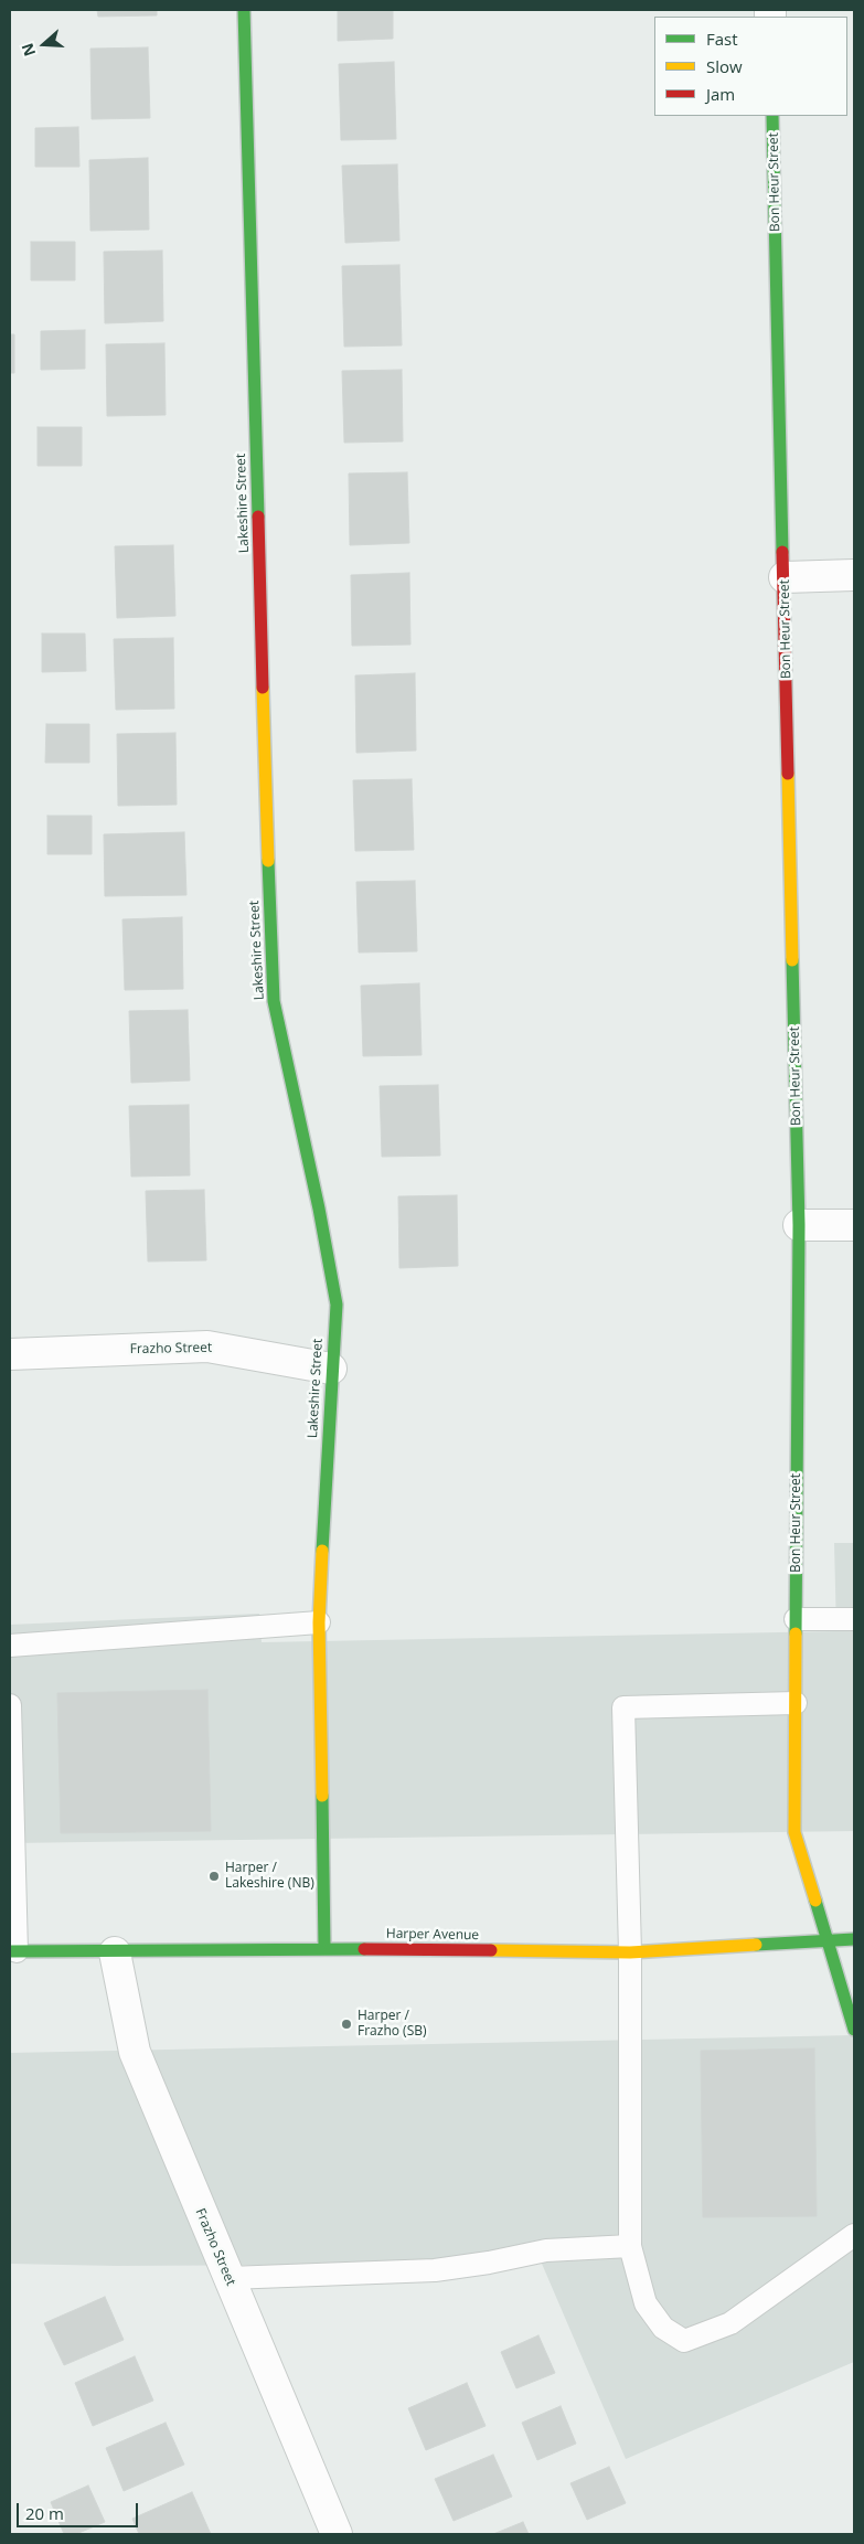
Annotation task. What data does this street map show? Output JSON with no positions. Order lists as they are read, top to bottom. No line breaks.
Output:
{"streets":{"street":["Bon Heur Street","Lakeshire Street","Frazho Street","Harper Avenue"]},"crossings":[["Bon Heur Street","Harper Avenue"],["Lakeshire Street","Frazho Street"],["Lakeshire Street","Harper Avenue"],["Frazho Street","Harper Avenue"]],"places":["Harper / Lakeshire (NB)","Harper / Frazho (SB)"],"legend":["Fast","Slow","Jam"],"scale_bar":"20 m","north":"left"}
